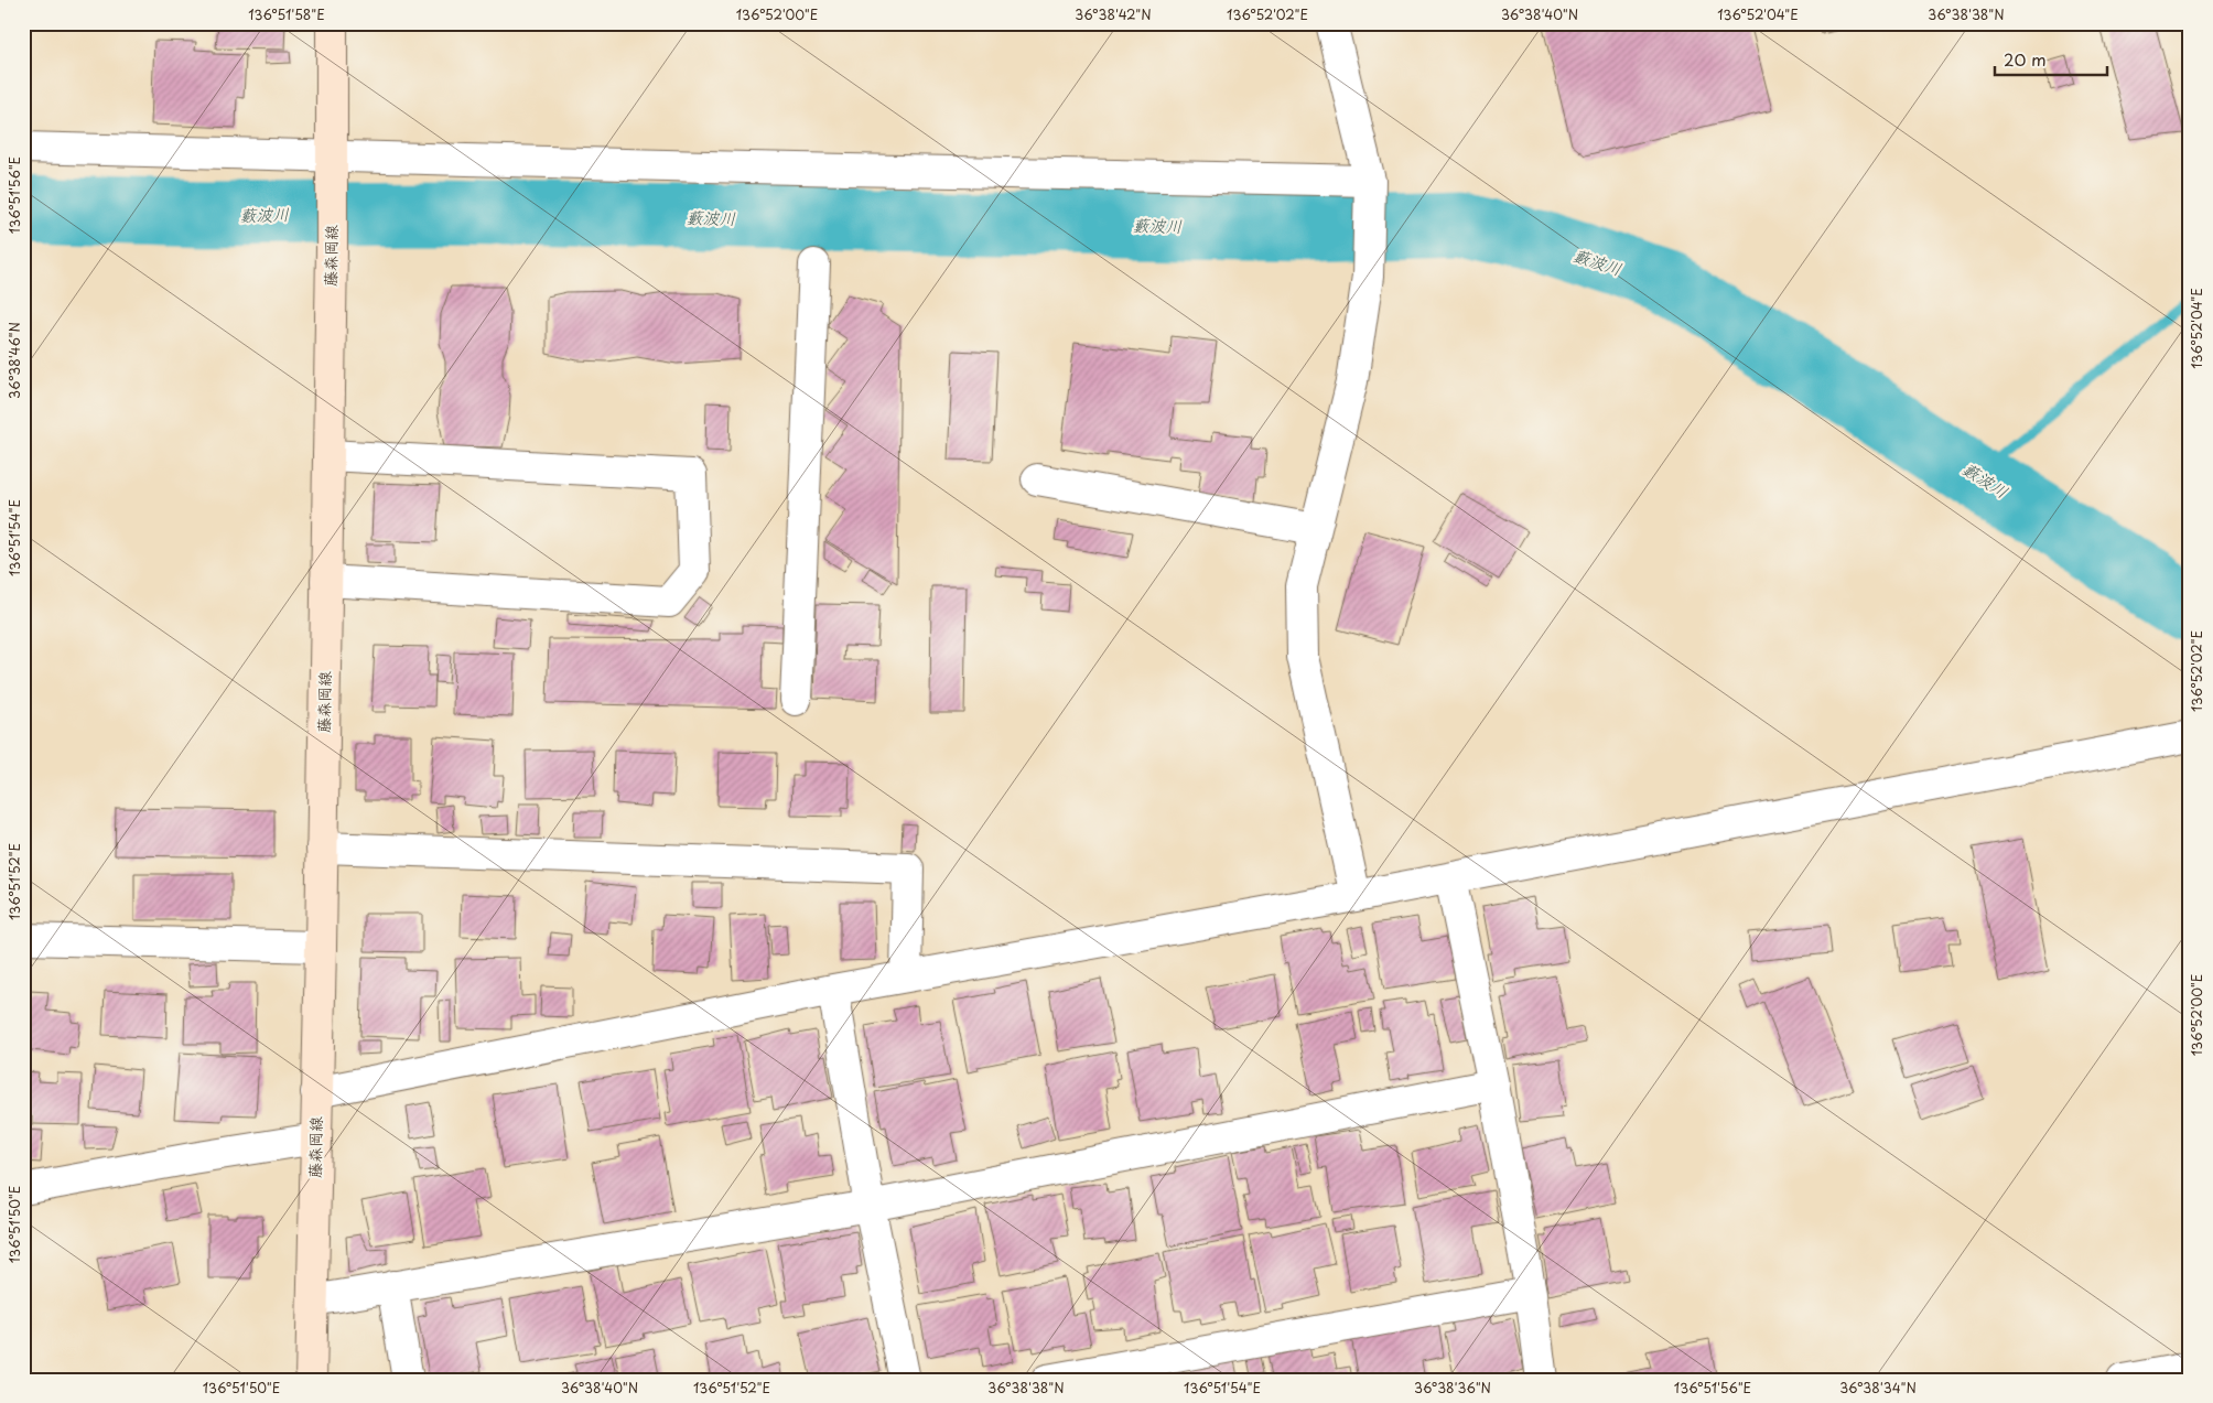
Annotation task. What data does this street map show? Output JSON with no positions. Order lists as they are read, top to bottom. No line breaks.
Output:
{"streets":{"main road":["藤森岡線"]},"water":["藪波川"],"scale_bar":"20 m","coordinates":["136°51'58\"E","136°52'00\"E","36°38'42\"N","136°52'02\"E","36°38'40\"N","136°52'04\"E","36°38'38\"N","136°51'56\"E","36°38'46\"N","136°51'54\"E","136°51'52\"E","136°51'50\"E","36°38'36\"N","36°38'34\"N"]}
